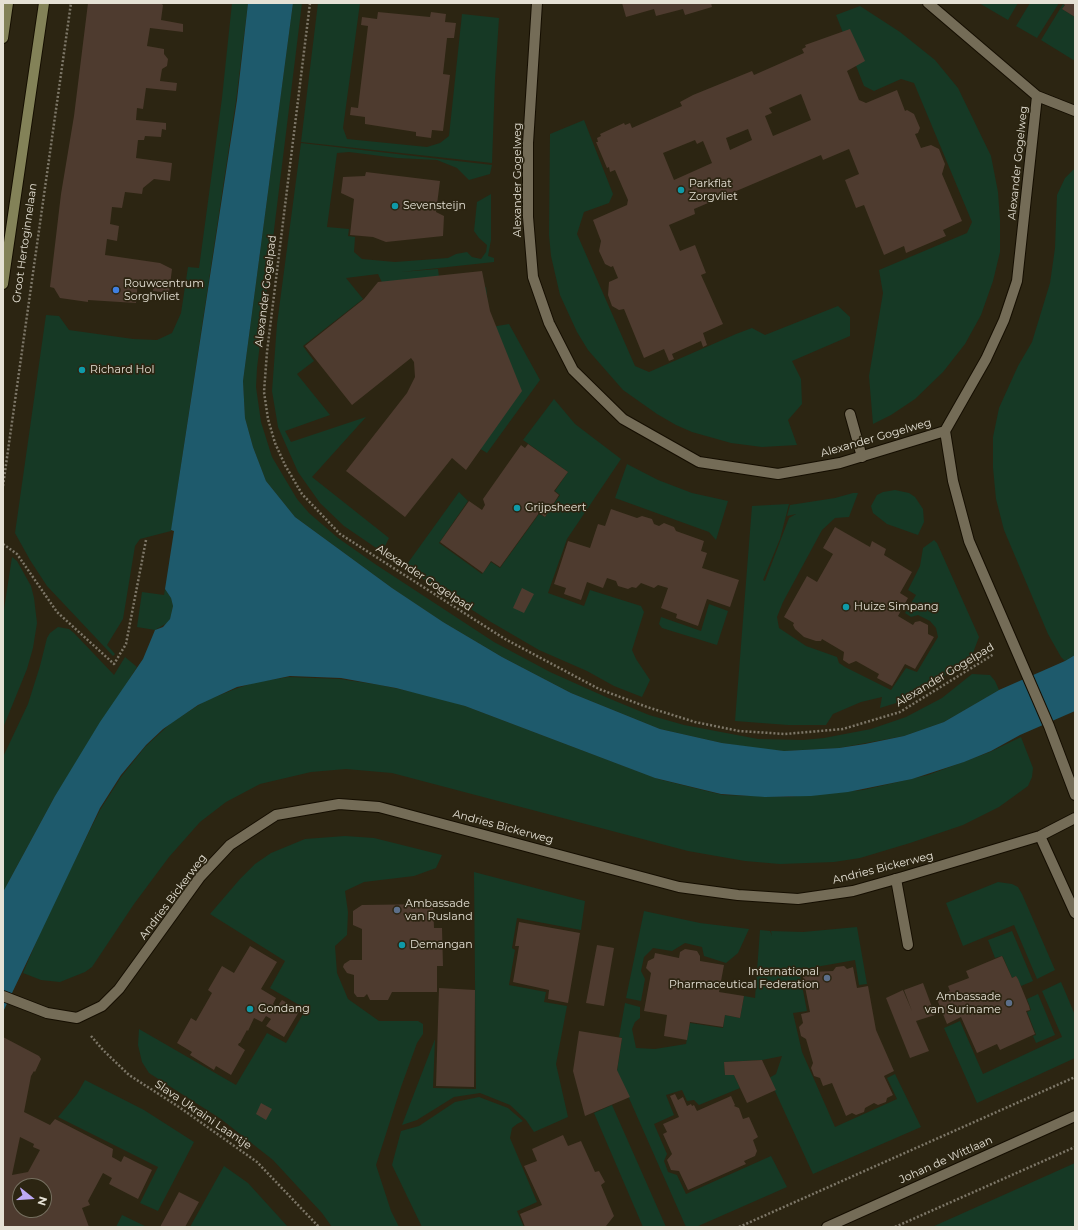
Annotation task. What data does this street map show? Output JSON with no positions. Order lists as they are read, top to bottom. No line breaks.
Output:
{"streets":{"main road":["Groot Hertoginnelaan"],"street":["Alexander Gogelweg","Andries Bickerweg","Johan de Wittlaan"],"path":["Alexander Gogelpad","Slava Ukraini Laantje"]},"crossings":[["Alexander Gogelweg","Alexander Gogelpad"],["Andries Bickerweg","Slava Ukraini Laantje"]],"places":["Parkflat Zorgvliet","Sevensteijn","Rouwcentrum Sorghvliet","Richard Hol","Grijpsheert","Huize Simpang","Ambassade van Rusland","Demangan","International Pharmaceutical Federation","Ambassade van Suriname","Gondang"],"north":"right"}
